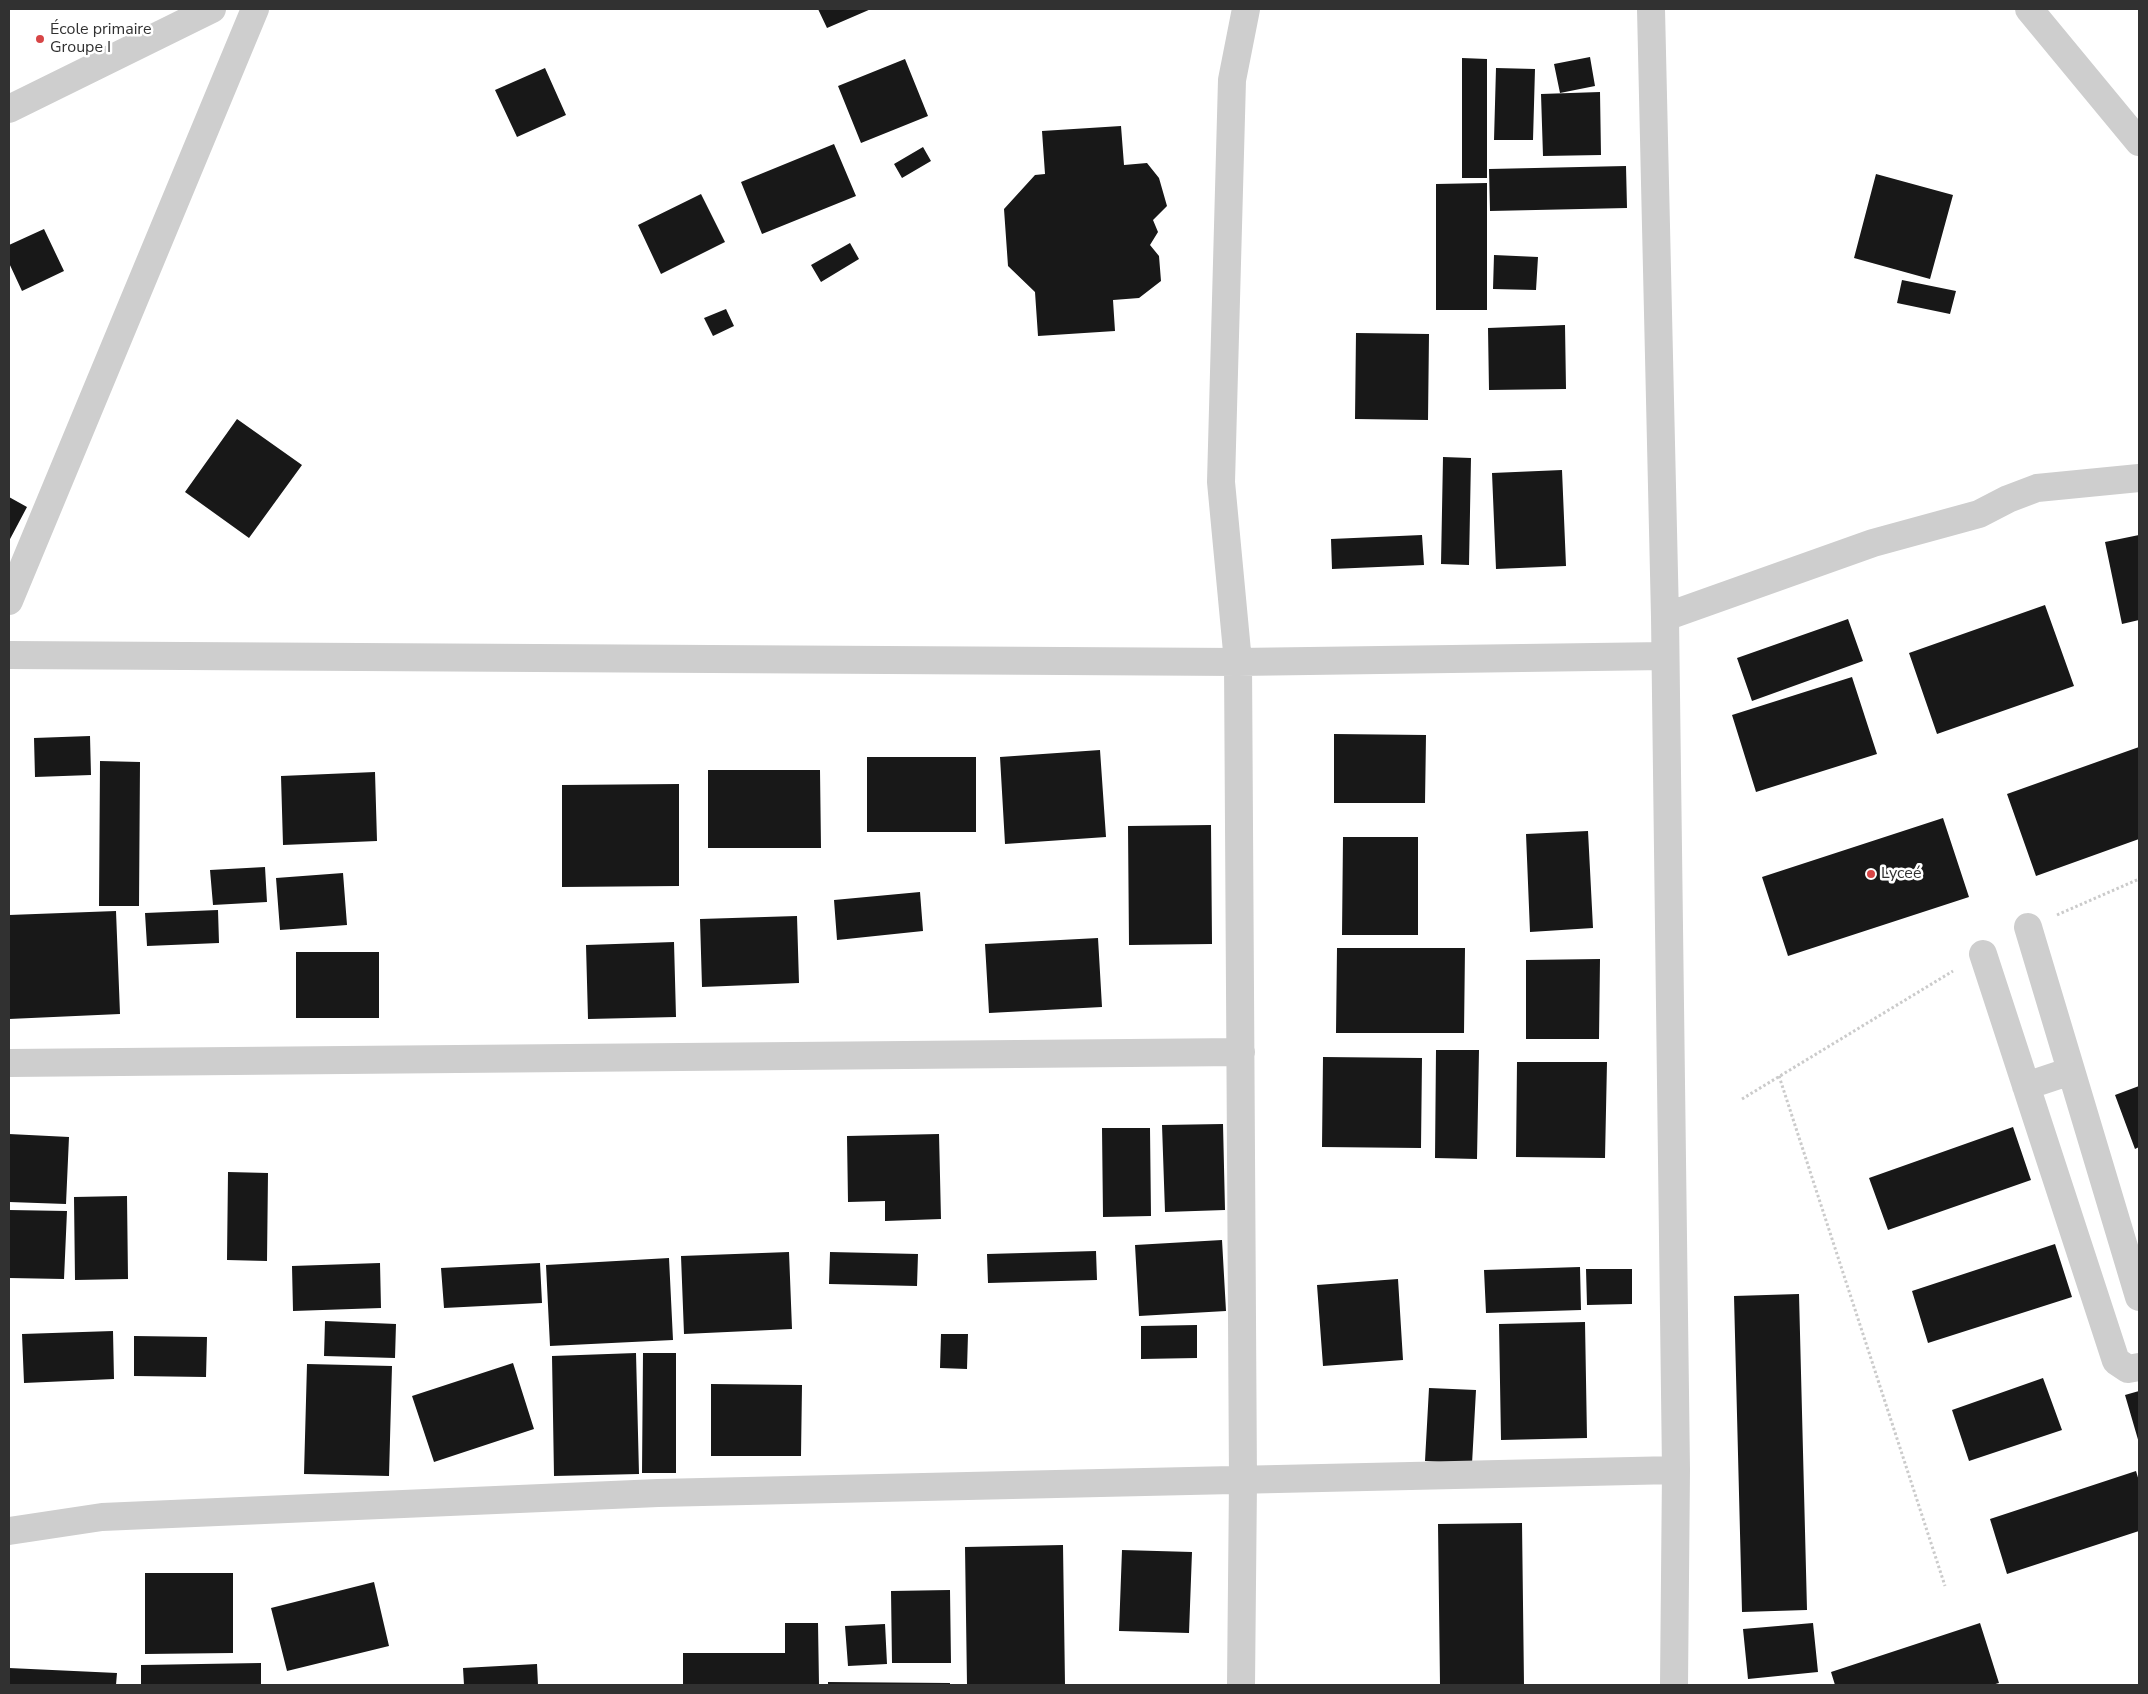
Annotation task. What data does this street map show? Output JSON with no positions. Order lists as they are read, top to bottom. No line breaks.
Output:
{"places":["École primaire Groupe I","Lyceé"]}
